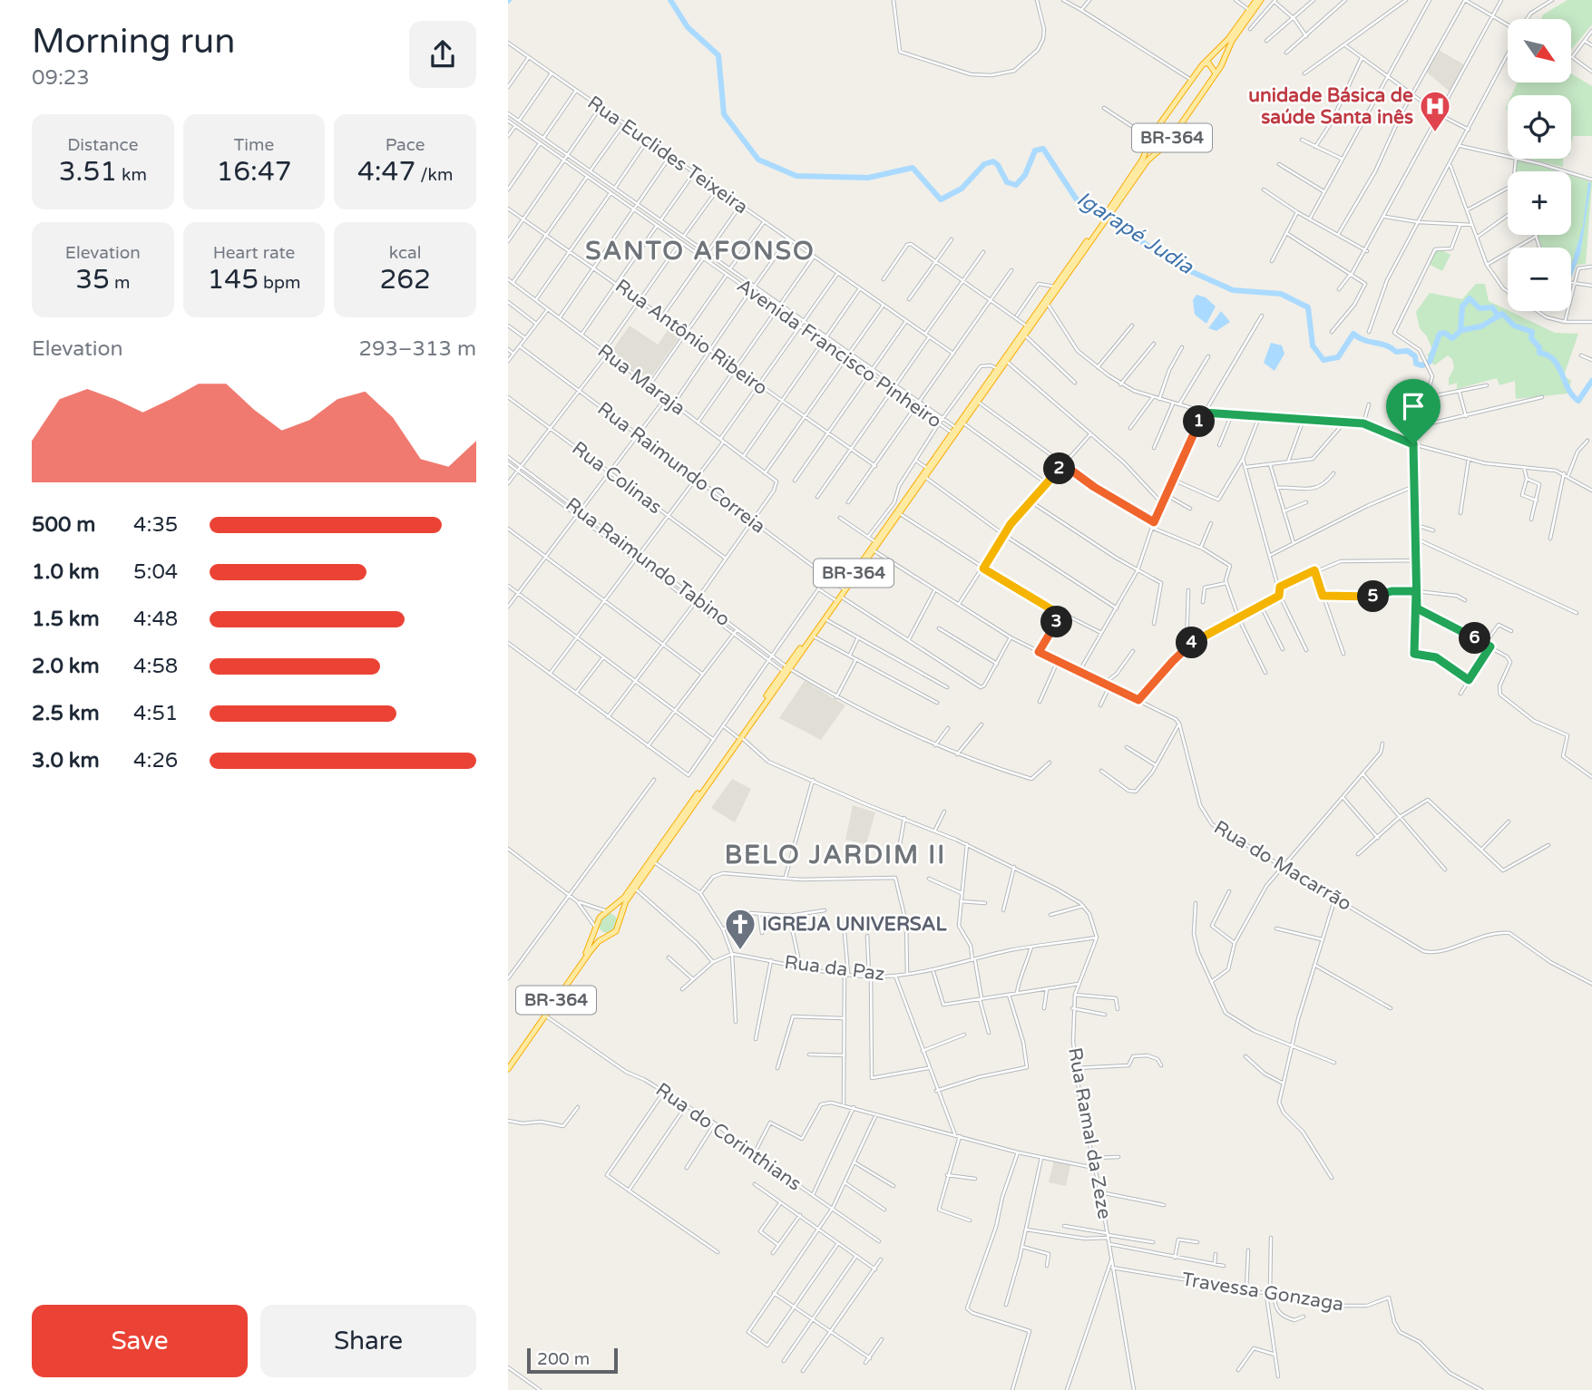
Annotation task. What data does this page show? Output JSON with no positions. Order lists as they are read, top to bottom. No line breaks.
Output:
{"streets":{"highway":["BR-364"],"street":["Rua Euclides Teixeira","Rua Antônio Ribeiro","Avenida Francisco Pinheiro","Rua Maraja","Rua Raimundo Correia","Rua Colinas","Rua Raimundo Tabino","Rua do Macarrão","Rua da Paz","Rua Ramal da Zeze","Rua do Corinthians","Travessa Gonzaga"]},"crossings":[["BR-364","Avenida Francisco Pinheiro"],["BR-364","Rua Raimundo Correia"],["BR-364","Rua Raimundo Tabino"],["BR-364","Rua do Corinthians"],["Rua Maraja","Rua Raimundo Correia"],["Rua da Paz","Rua Ramal da Zeze"],["Rua Ramal da Zeze","Travessa Gonzaga"]],"districts":["SANTO AFONSO","BELO JARDIM II"],"water":["Igarapé Judia"],"places":{"hospital":["unidade Básica de saúde Santa inês"],"church":["IGREJA UNIVERSAL"]},"scale_bar":"200 m","north":"bottom right","page":{"heading":["Morning run","09:23"],"map_buttons":["+","−"],"stats":[["Distance","3.51 km"],["Time","16:47"],["Pace","4:47 /km"],["Elevation","35 m"],["Heart rate","145 bpm"],["kcal","262"]],"chart":["Elevation","293–313 m"],"pins":["1","2","5","3","6","4"],"list":[{"name":"500 m","note":"4:35"},{"name":"1.0 km","note":"5:04"},{"name":"1.5 km","note":"4:48"},{"name":"2.0 km","note":"4:58"},{"name":"2.5 km","note":"4:51"},{"name":"3.0 km","note":"4:26"}],"buttons":["Save","Share"],"scale":"200 m"}}
